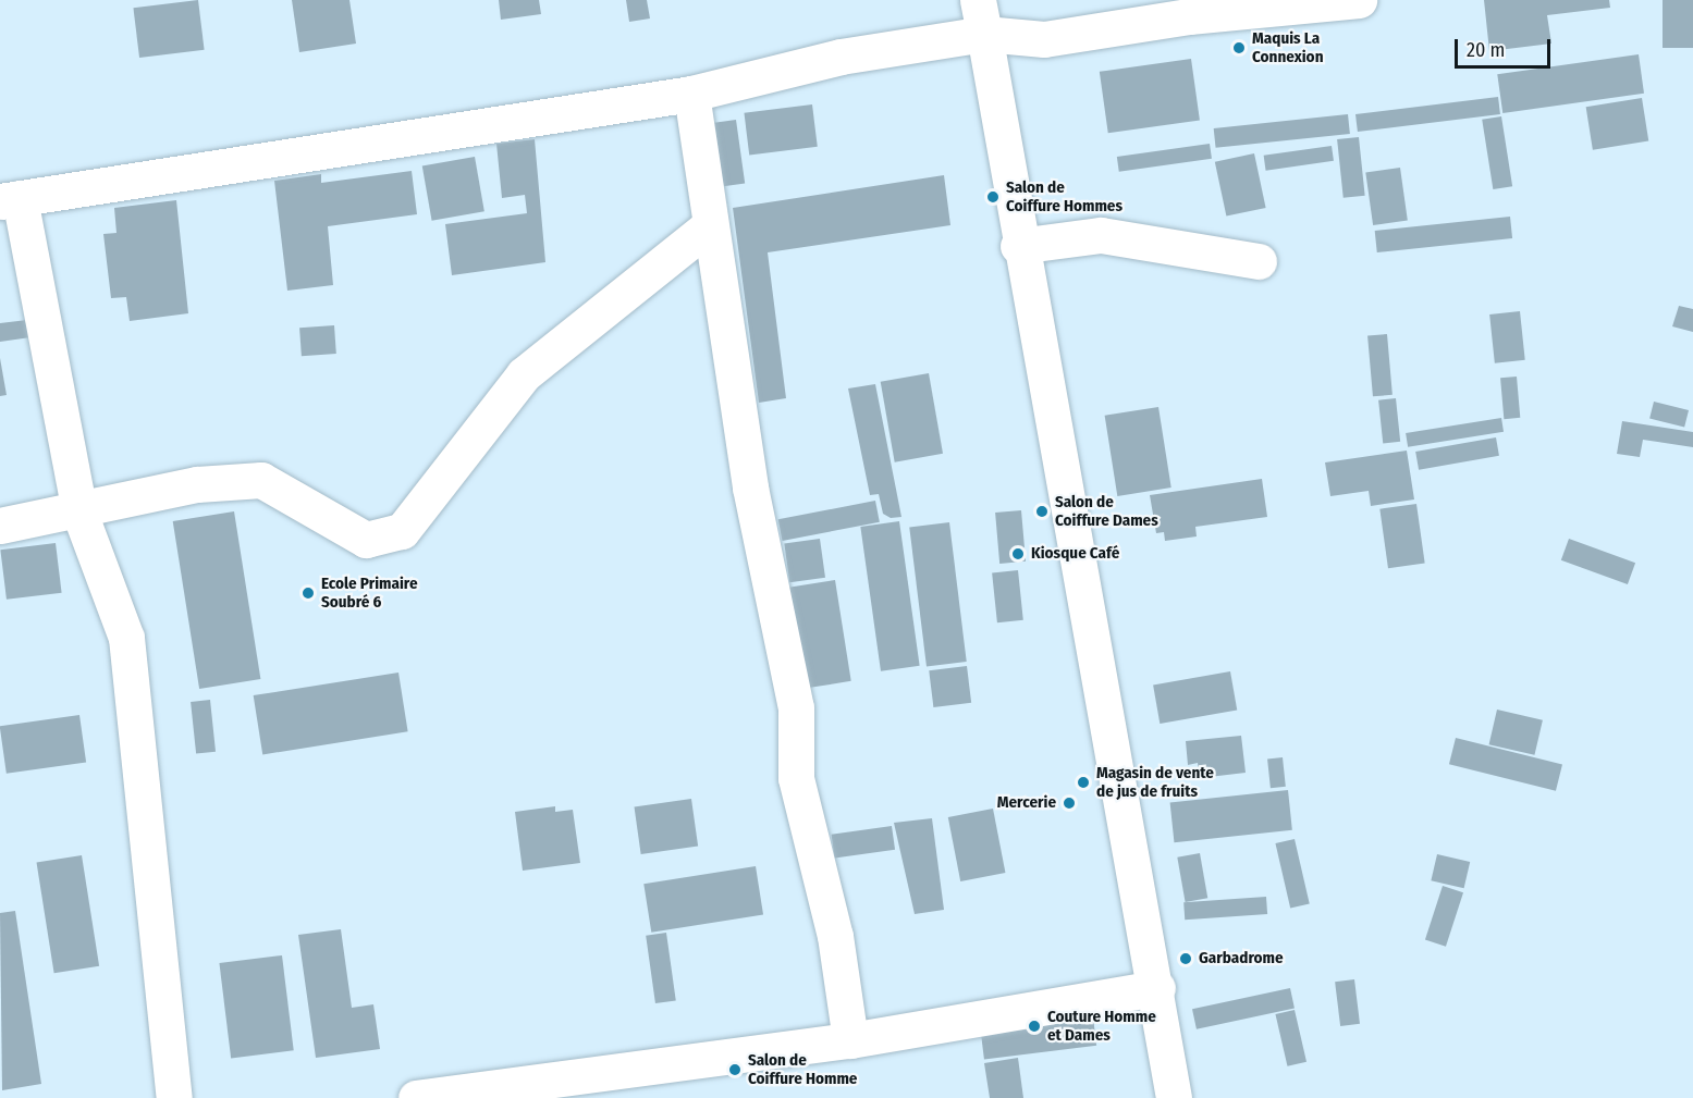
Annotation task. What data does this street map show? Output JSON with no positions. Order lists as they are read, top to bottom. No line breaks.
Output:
{"places":["Maquis La Connexion","Salon de Coiffure Hommes","Salon de Coiffure Dames","Kiosque Café","Ecole Primaire Soubré 6","Magasin de vente de jus de fruits","Mercerie","Garbadrome","Couture Homme et Dames","Salon de Coiffure Homme"],"scale_bar":"20 m"}
